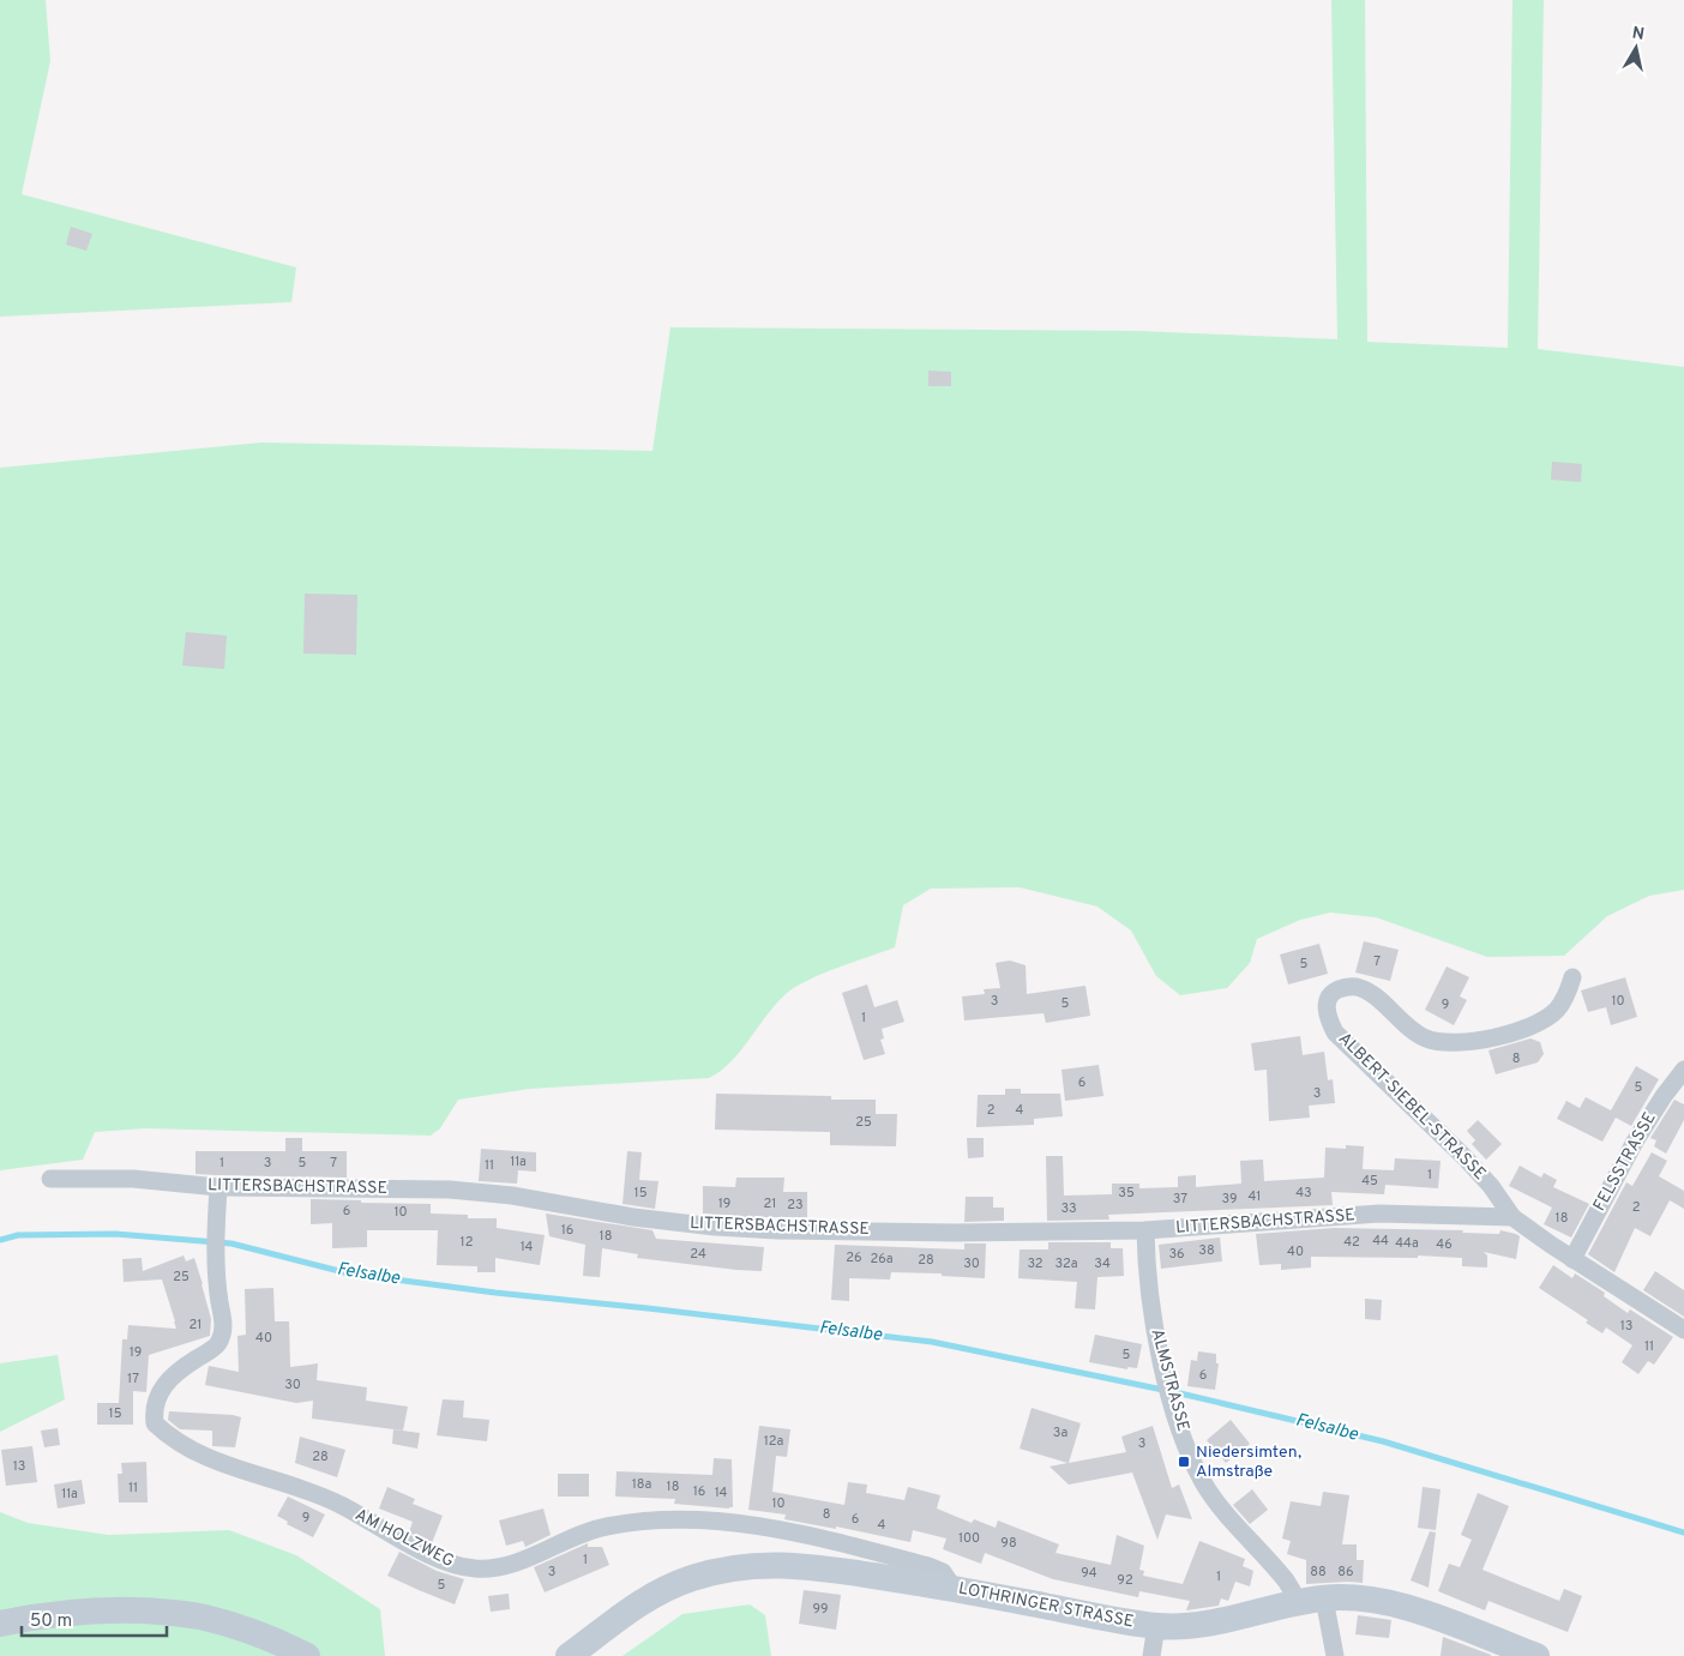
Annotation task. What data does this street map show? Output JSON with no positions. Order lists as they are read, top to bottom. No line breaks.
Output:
{"streets":{"main road":["LOTHRINGER STRASSE"],"street":["ALBERT-SIEBEL-STRASSE","FELSSTRASSE","LITTERSBACHSTRASSE","ALMSTRASSE","AM HOLZWEG"]},"crossings":[["ALBERT-SIEBEL-STRASSE","LITTERSBACHSTRASSE"],["LITTERSBACHSTRASSE","ALMSTRASSE"],["LITTERSBACHSTRASSE","AM HOLZWEG"],["ALMSTRASSE","LOTHRINGER STRASSE"],["AM HOLZWEG","LOTHRINGER STRASSE"]],"water":["Felsalbe"],"places":{"transit":["Niedersimten, Almstraße"]},"house_numbers":["7","5","3","10","5","9","1","8","6","5","3","2","4","25","11a","1","3","5","7","11","1","45","15","35","43","41","37","39","19","21","23","2","33","6","10","18","16","18","44","12","42","44a","46","14","38","40","24","36","26","26a","28","30","32","32a","34","25","21","13","40","11","19","5","6","17","30","15","3a","12a","3","28","13","18a","18","11","16","14","11a","10","8","9","6","4","100","98","1","3","88","86","94","1","92","5","99"],"scale_bar":"50 m","north":"top"}
